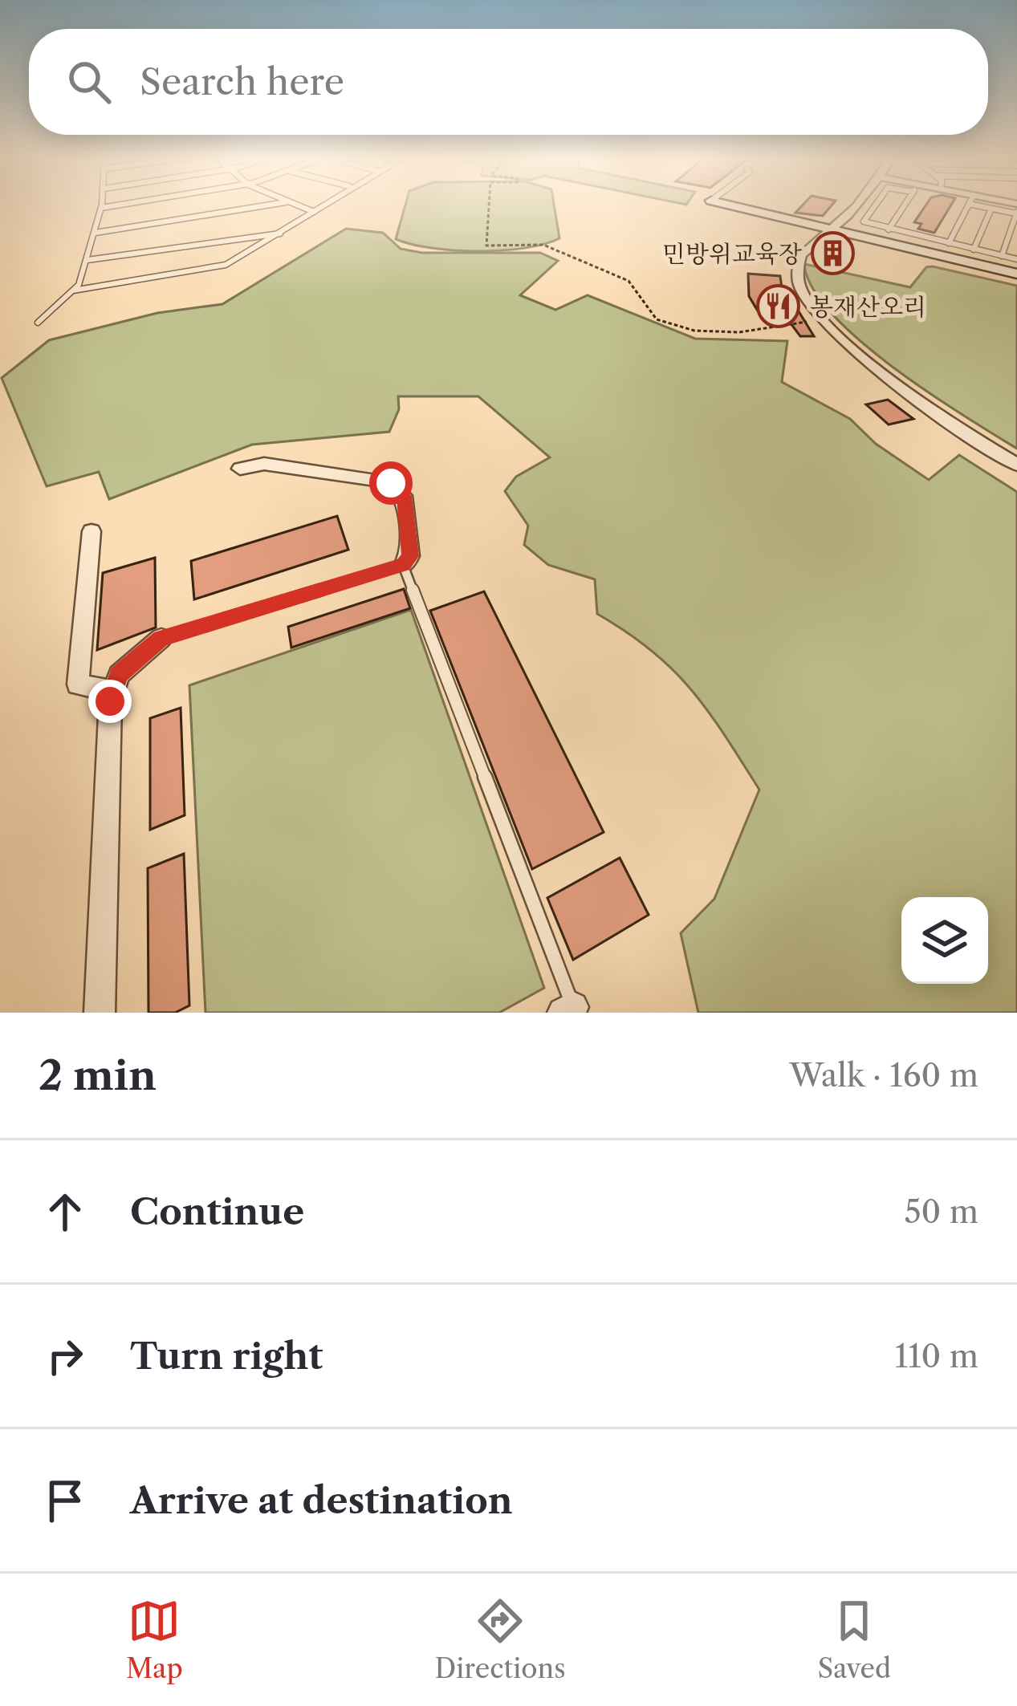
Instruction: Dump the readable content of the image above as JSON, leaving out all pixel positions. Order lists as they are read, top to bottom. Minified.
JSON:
{"places":{"building":["민방위교육장"],"restaurant":["봉재산오리"]},"page":{"search":"Search here","heading":["2 min","Walk · 160 m"],"list":[["Continue","50 m"],["Turn right","110 m"],"Arrive at destination"],"nav":["Map","Directions","Saved"]}}
